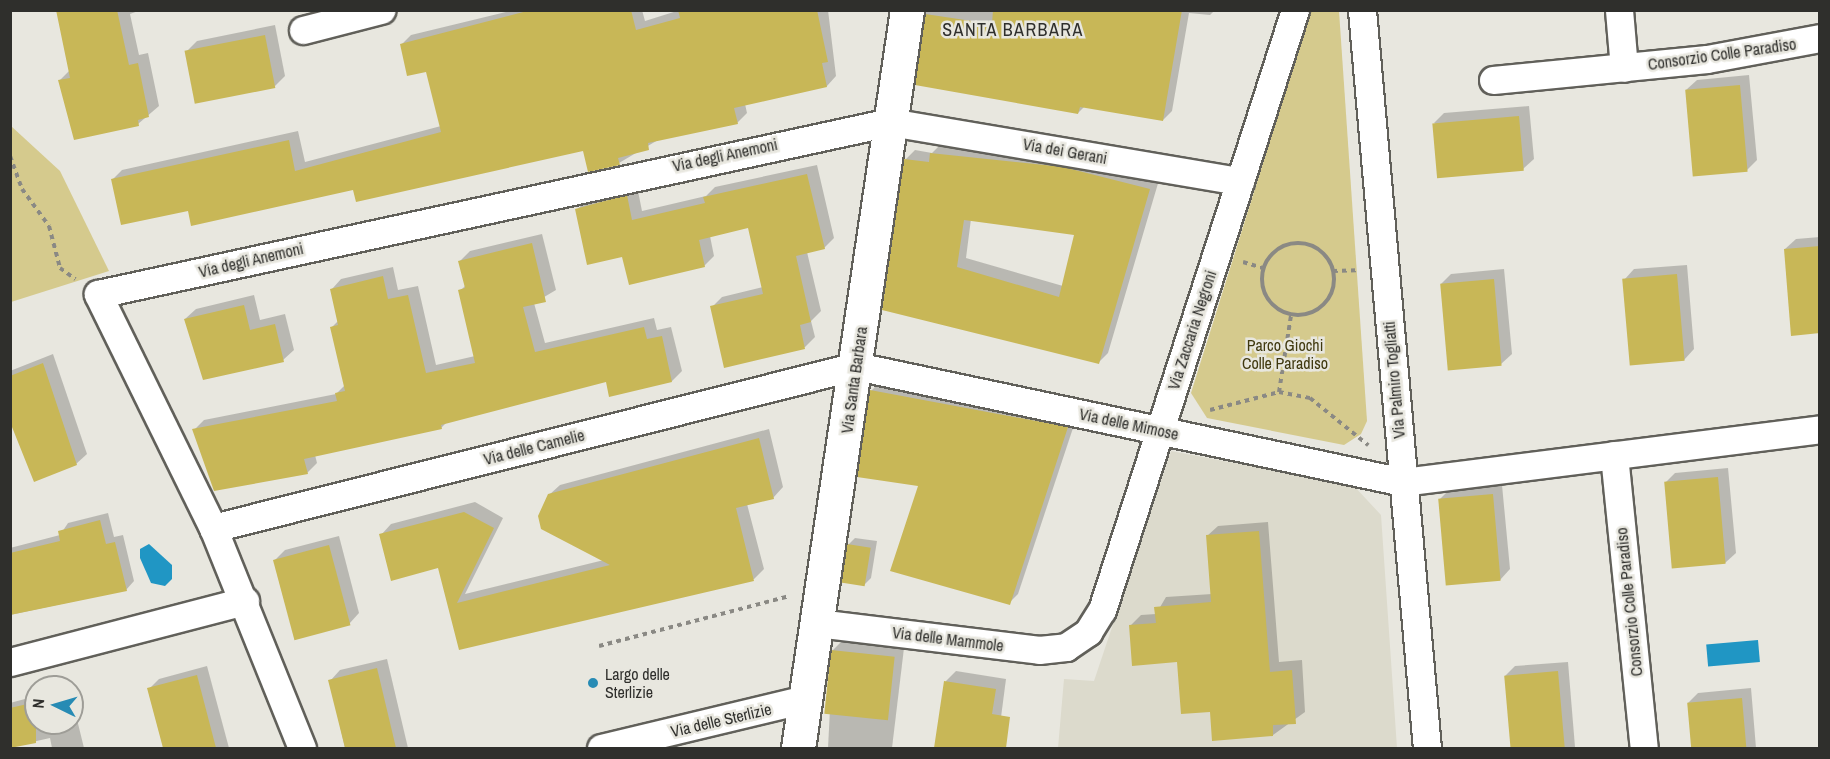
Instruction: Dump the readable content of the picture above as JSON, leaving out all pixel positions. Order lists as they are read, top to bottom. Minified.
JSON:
{"streets":{"street":["Consorzio Colle Paradiso","Via dei Gerani","Via degli Anemoni","Via Zaccaria Negroni","Via Santa Barbara","Via Palmiro Togliatti","Via delle Mimose","Via delle Camelie","Via delle Mammole","Via delle Sterlizie"]},"crossings":[["Via dei Gerani","Via degli Anemoni"],["Via dei Gerani","Via Zaccaria Negroni"],["Via dei Gerani","Via Santa Barbara"],["Via degli Anemoni","Via Santa Barbara"],["Via Zaccaria Negroni","Via delle Mimose"],["Via Zaccaria Negroni","Via delle Mammole"],["Via Santa Barbara","Via delle Mimose"],["Via Santa Barbara","Via delle Camelie"],["Via Santa Barbara","Via delle Mammole"],["Via Santa Barbara","Via delle Sterlizie"],["Via Palmiro Togliatti","Via delle Mimose"],["Via delle Mimose","Via delle Camelie"]],"districts":["SANTA BARBARA"],"parks":["Parco Giochi Colle Paradiso"],"places":["Largo delle Sterlizie"],"north":"left"}
